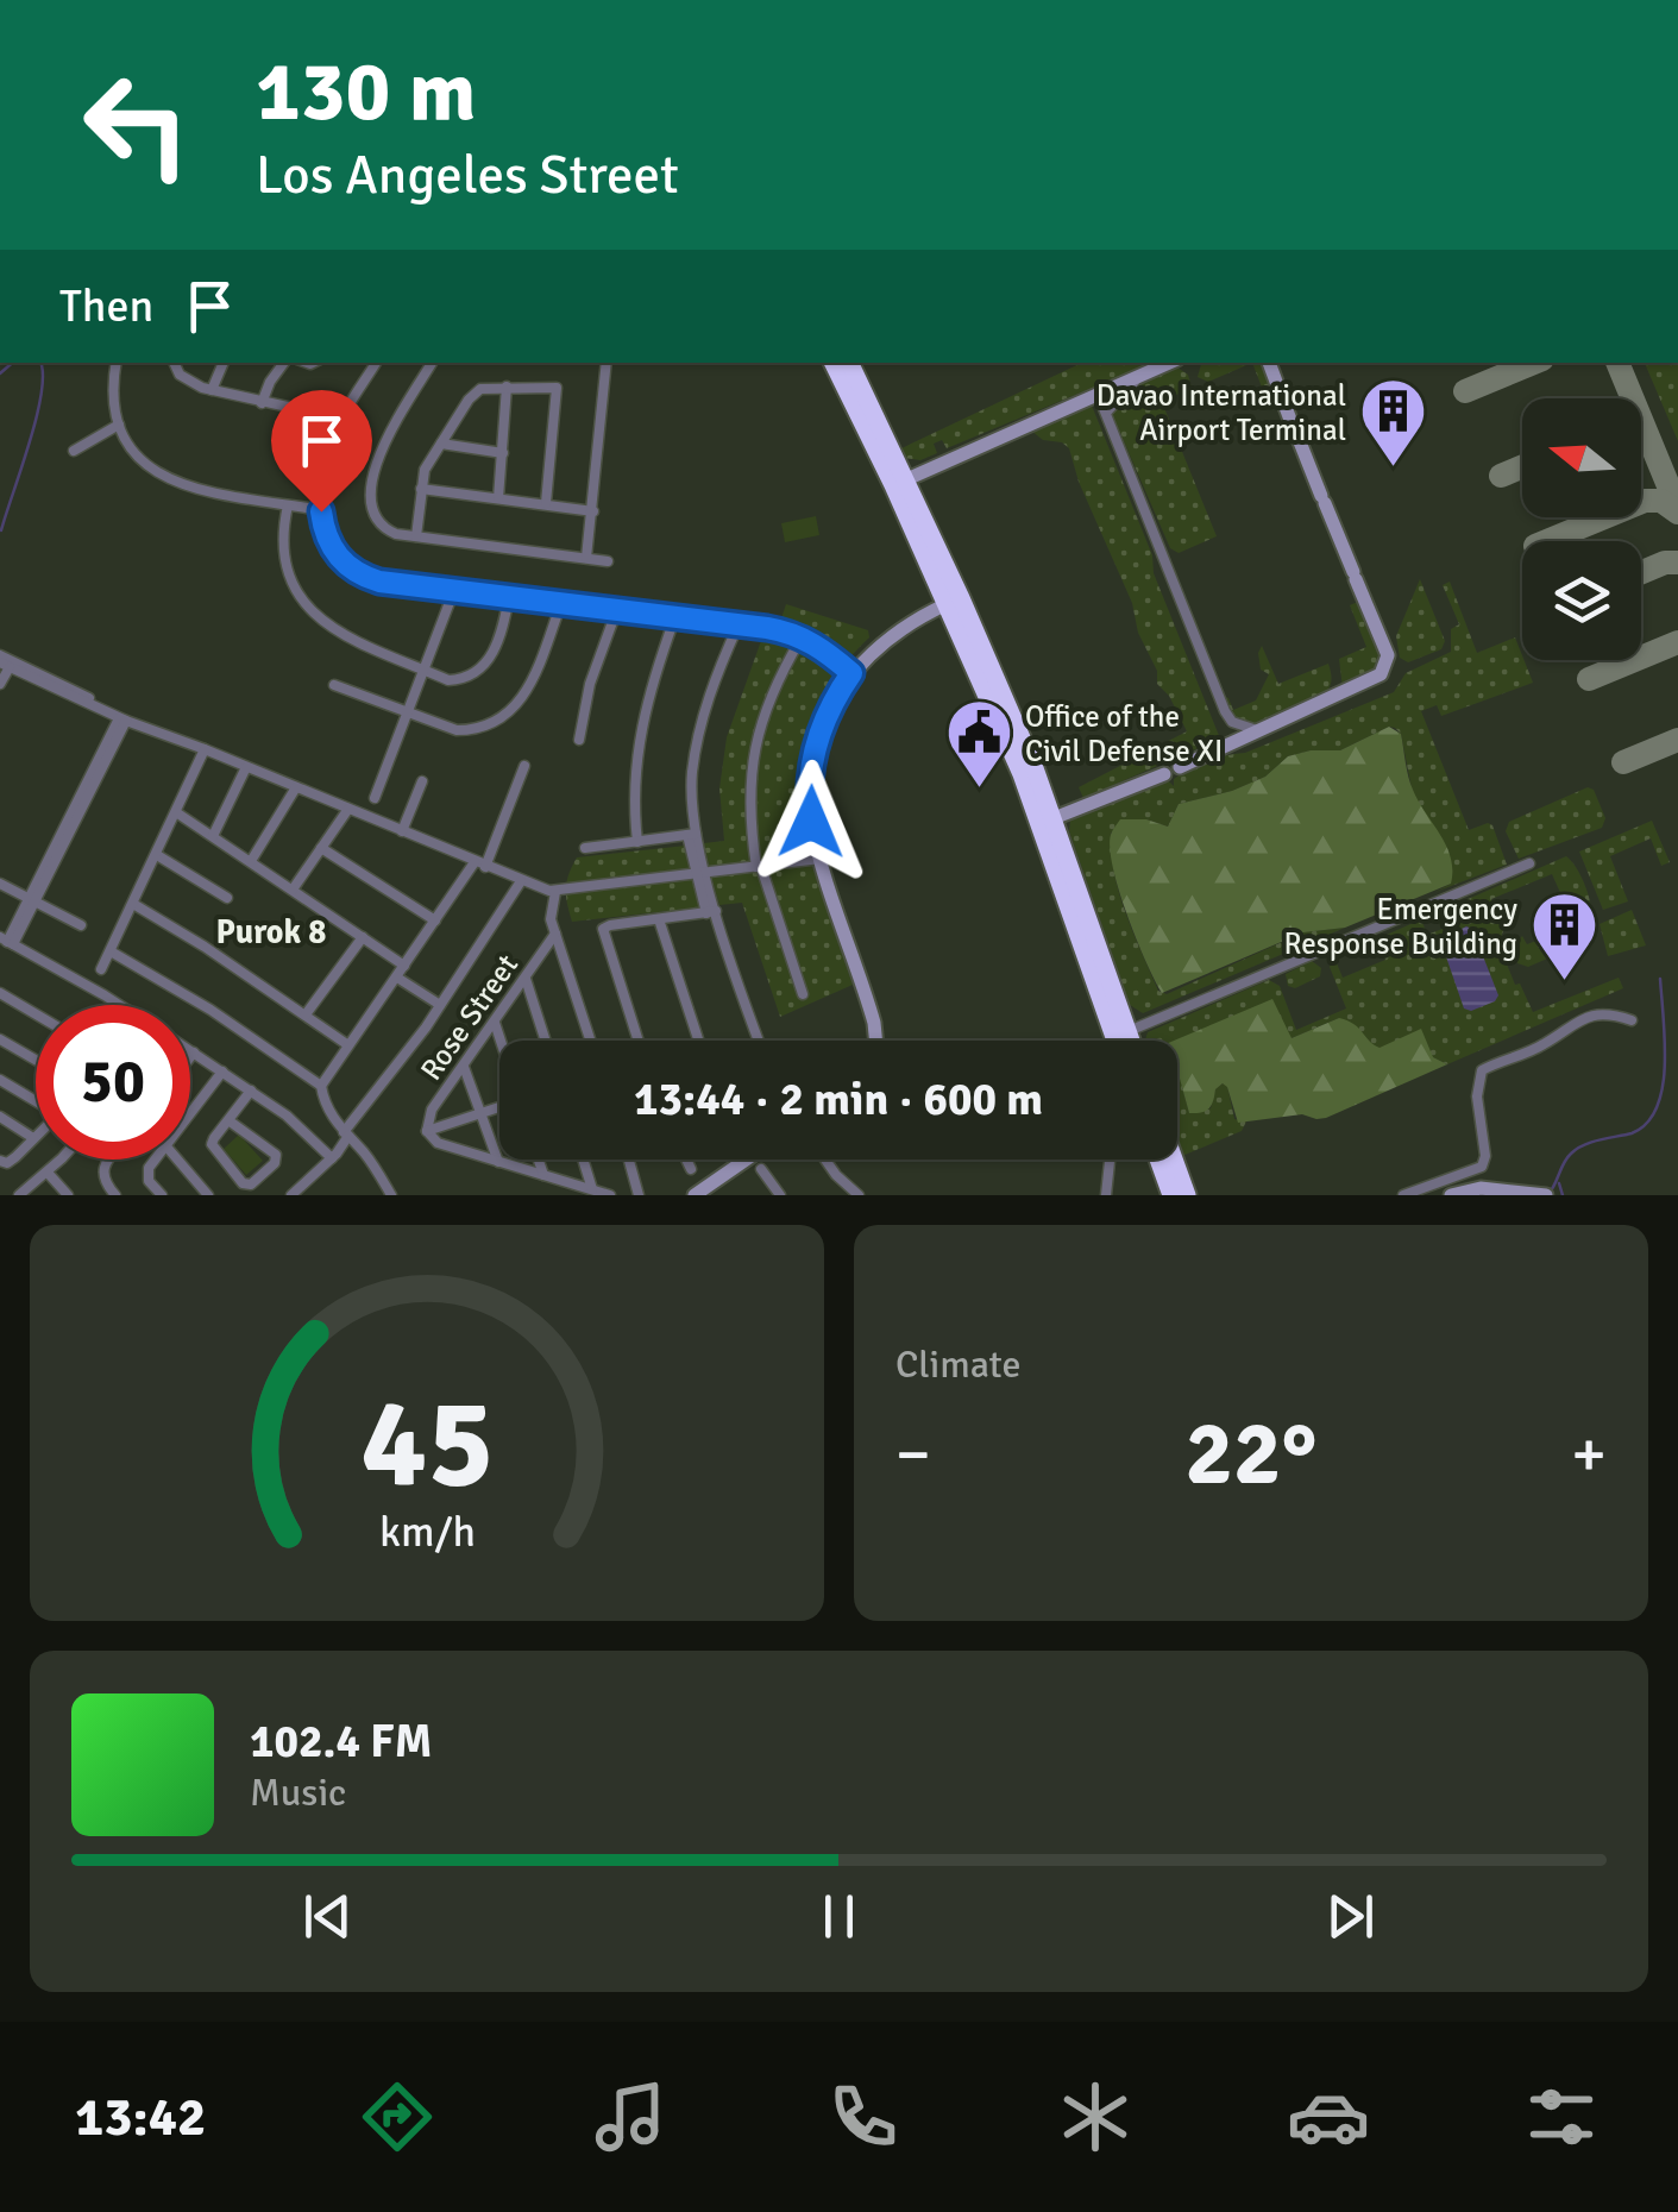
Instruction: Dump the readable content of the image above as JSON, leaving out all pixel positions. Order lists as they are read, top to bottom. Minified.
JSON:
{"streets":{"street":["Rose Street"]},"districts":["Purok 8"],"places":{"building":["Davao International Airport Terminal","Emergency Response Building"],"public building":["Office of the Civil Defense XI"]},"north":"left","page":{"turn":["130 m","Los Angeles Street"],"then":"Then","limit":"50","trip":"13:44 · 2 min · 600 m","tile":"Climate","heat":["−","22°","+"],"song":["102.4 FM","Music"],"tabs":"13:42","gauge":["45","km/h"]}}
